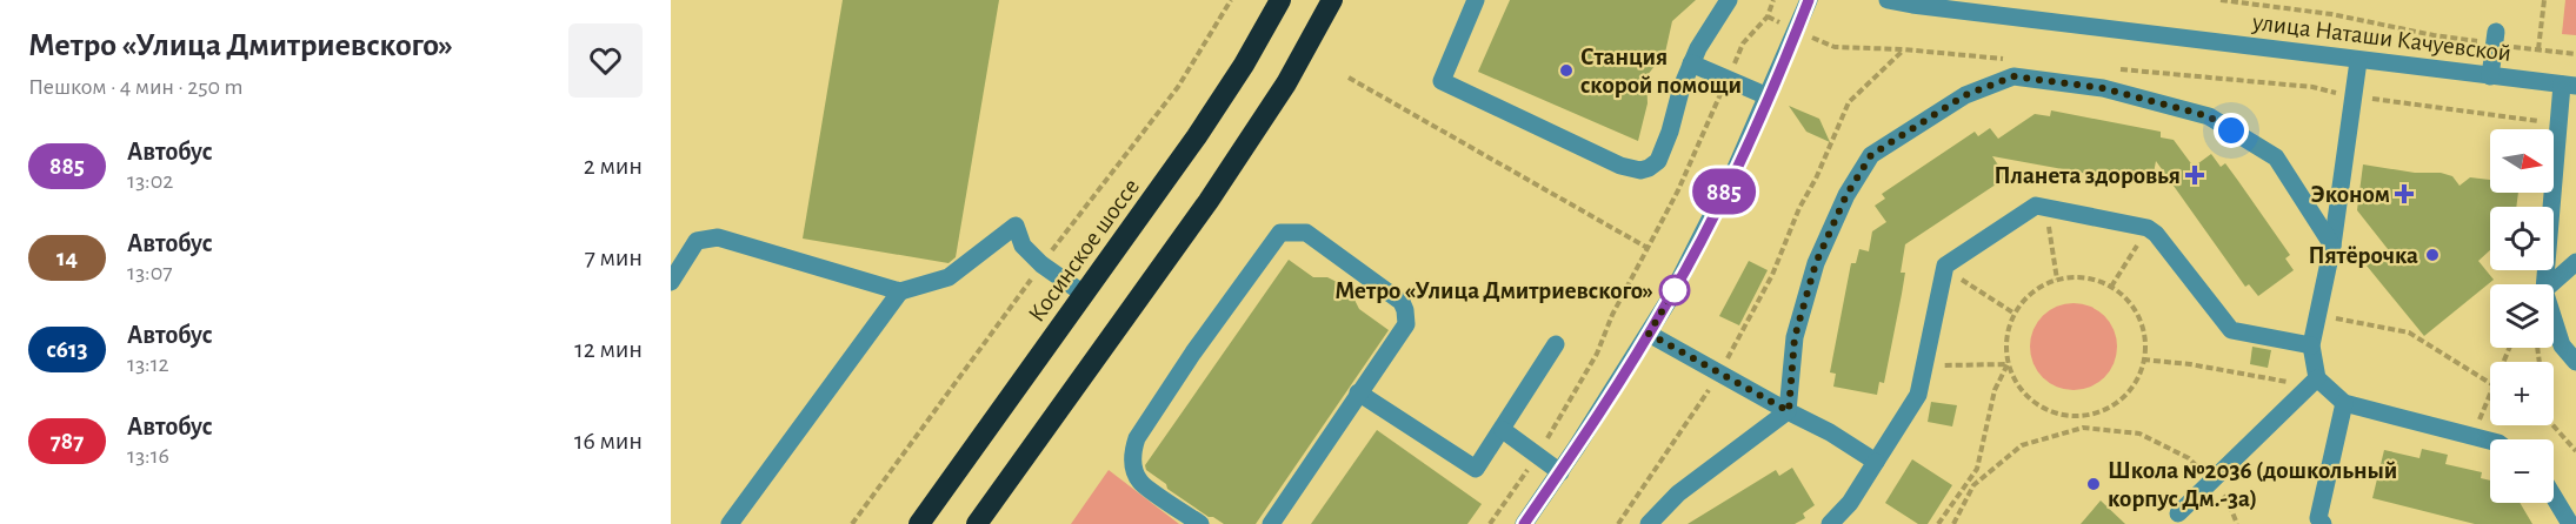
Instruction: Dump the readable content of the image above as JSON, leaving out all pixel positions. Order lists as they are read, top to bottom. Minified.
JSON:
{"streets":{"highway":["Косинское шоссе"],"street":["улица Наташи Качуевской"]},"places":{"other":["Станция скорой помощи","Пятёрочка","Метро «Улица Дмитриевского»","Школа №2036 (дошкольный корпус Дм.-3а)"],"health":["Планета здоровья","Эконом"]},"lines":["bus line 885"],"north":"right","page":{"heading":["Метро «Улица Дмитриевского»","Пешком · 4 мин · 250 m"],"on_map":"885","list":[{"mark":"885","name":"Автобус","note":"13:02","value":"2 мин"},{"mark":"14","name":"Автобус","note":"13:07","value":"7 мин"},{"mark":"с613","name":"Автобус","note":"13:12","value":"12 мин"},{"mark":"787","name":"Автобус","note":"13:16","value":"16 мин"}],"map_buttons":["+","−"]}}
